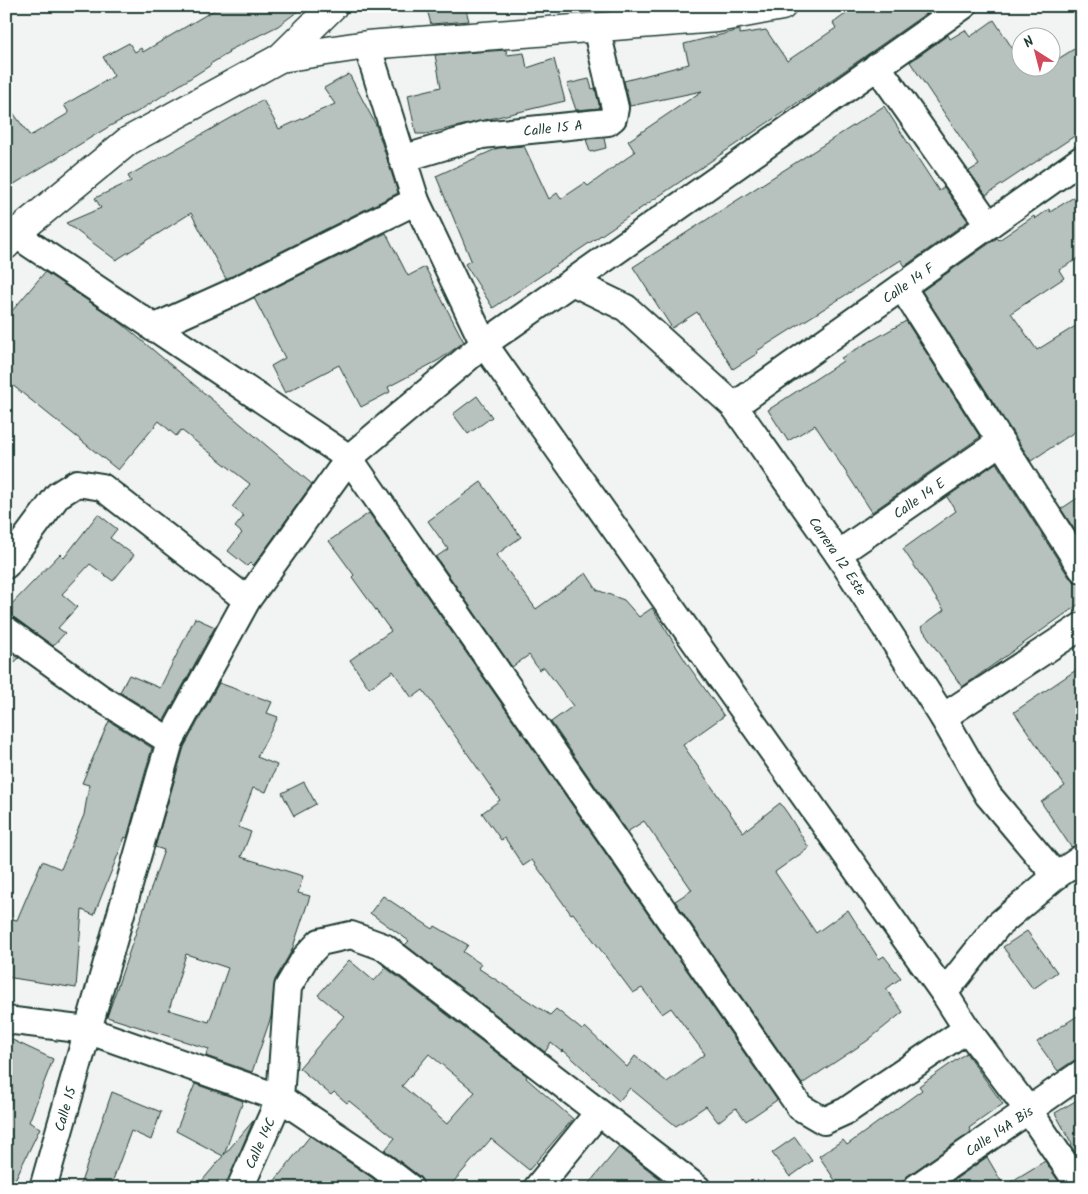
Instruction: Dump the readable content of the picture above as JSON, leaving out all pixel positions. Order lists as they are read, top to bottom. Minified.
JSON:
{"streets":{"street":["Calle 15 A","Calle 14 F","Calle 14 E","Carrera 12 Este","Calle 15","Calle 14A Bis","Calle 14C"]},"crossings":[["Calle 14 F","Carrera 12 Este"],["Calle 14 E","Carrera 12 Este"],["Carrera 12 Este","Calle 15"]],"north":"top left"}
